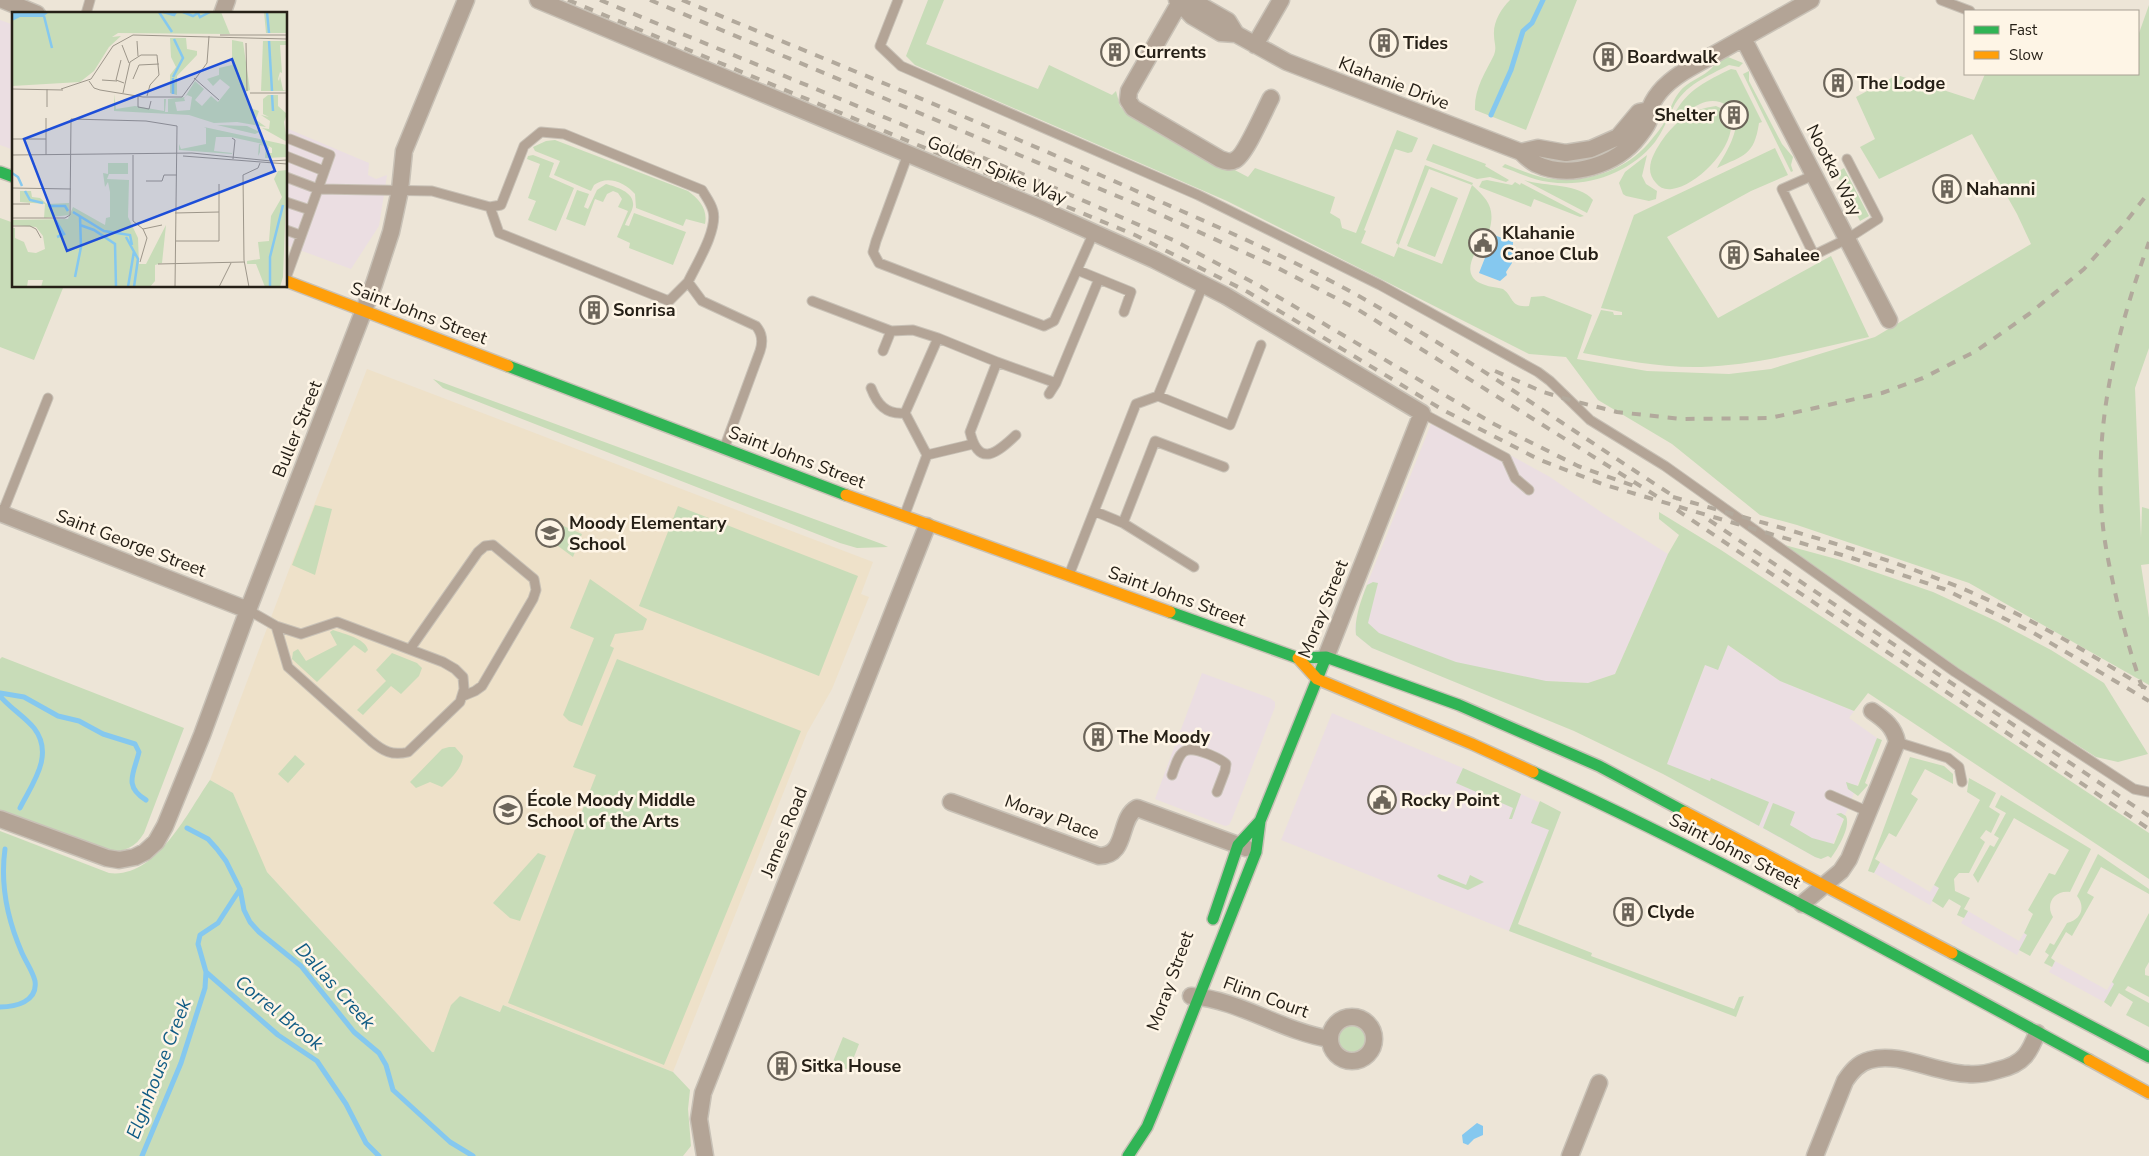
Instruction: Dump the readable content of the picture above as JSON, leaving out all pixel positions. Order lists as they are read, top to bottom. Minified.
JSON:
{"streets":{"main road":["Saint Johns Street","Moray Street"],"street":["Klahanie Drive","Golden Spike Way","Nootka Way","Buller Street","Saint George Street","Moray Place","James Road","Flinn Court"]},"crossings":[["Klahanie Drive","Nootka Way"],["Golden Spike Way","Moray Street"],["Saint Johns Street","Buller Street"],["Saint Johns Street","Moray Street"],["Saint Johns Street","James Road"],["Buller Street","Saint George Street"],["Moray Street","Moray Place"],["Moray Street","Flinn Court"]],"water":["Dallas Creek","Correl Brook","Elginhouse Creek"],"places":{"building":["Tides","Currents","Boardwalk","The Lodge","Shelter","Nahanni","Sahalee","Sonrisa","The Moody","Clyde","Sitka House"],"public building":["Klahanie Canoe Club","Rocky Point"],"school or university":["Moody Elementary School","École Moody Middle School of the Arts"]},"legend":["Fast","Slow"]}
